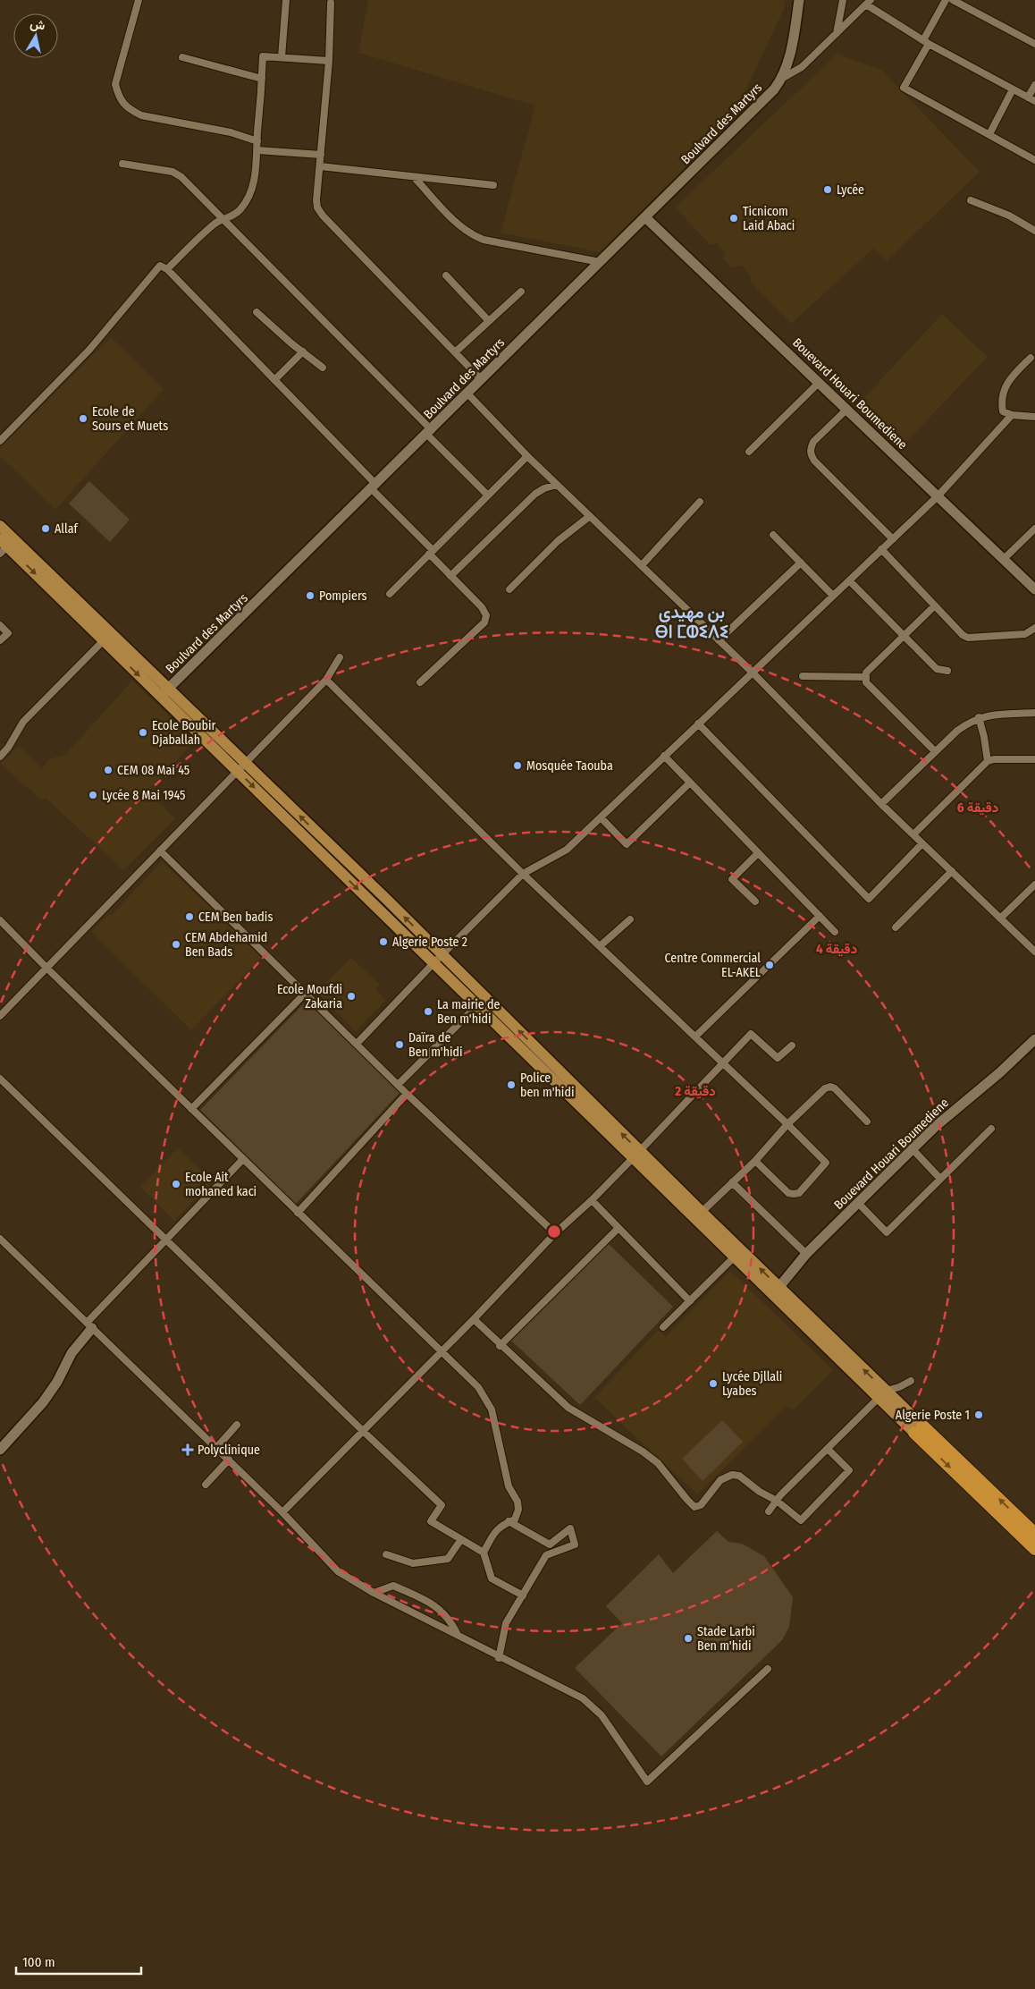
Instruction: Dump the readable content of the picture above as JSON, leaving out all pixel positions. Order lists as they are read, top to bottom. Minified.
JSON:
{"streets":{"street":["Boulvard des Martyrs","Bouevard Houari Boumediene"]},"crossings":[["Boulvard des Martyrs","Bouevard Houari Boumediene"]],"districts":["بن مهيدي ⴱⵏ ⵎⵀⵉⴷⵉ"],"places":{"other":["Lycée","Ticnicom Laid Abaci","Ecole de Sours et Muets","Allaf","Pompiers","Ecole Boubir Djaballah","Mosquée Taouba","CEM 08 Mai 45","Lycée 8 Mai 1945","CEM Ben badis","Algerie Poste 2","CEM Abdehamid Ben Bads","Centre Commercial EL-AKEL","Ecole Moufdi Zakaria","La mairie de Ben m'hidi","Daïra de Ben m'hidi","Police ben m'hidi","Ecole Ait mohaned kaci","Lycée Djllali Lyabes","Algerie Poste 1","Stade Larbi Ben m'hidi"],"health":["Polyclinique"]},"scale_bar":"100 m","north":"top","rings":["6 دقيقة","4 دقيقة","2 دقيقة"]}
